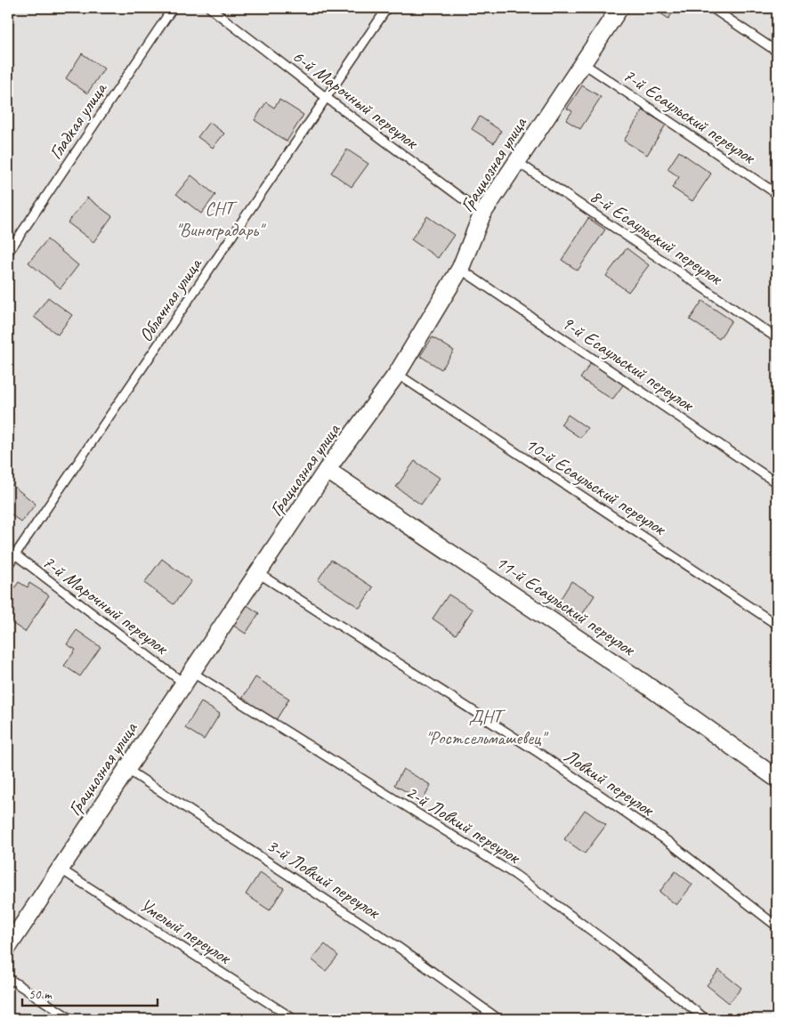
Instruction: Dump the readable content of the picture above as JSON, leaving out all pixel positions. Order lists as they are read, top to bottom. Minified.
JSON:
{"streets":{"street":["Грациозная улица","11-й Есаульский переулок"],"lane":["6-й Марочный переулок","7-й Есаульский переулок","Гладкая улица","8-й Есаульский переулок","Облачная улица","9-й Есаульский переулок","10-й Есаульский переулок","7-й Марочный переулок","Ловкий переулок","2-й Ловкий переулок","3-й Ловкий переулок","Умелый переулок"]},"crossings":[["6-й Марочный переулок","Грациозная улица"],["6-й Марочный переулок","Облачная улица"],["7-й Есаульский переулок","Грациозная улица"],["Грациозная улица","8-й Есаульский переулок"],["Грациозная улица","9-й Есаульский переулок"],["Грациозная улица","10-й Есаульский переулок"],["Грациозная улица","7-й Марочный переулок"],["Грациозная улица","11-й Есаульский переулок"],["Грациозная улица","Ловкий переулок"],["Грациозная улица","2-й Ловкий переулок"],["Грациозная улица","3-й Ловкий переулок"],["Грациозная улица","Умелый переулок"],["Облачная улица","7-й Марочный переулок"],["7-й Марочный переулок","2-й Ловкий переулок"]],"parks":["СНТ \"Виноградарь\"","ДНТ \"Ростсельмашевец\""],"scale_bar":"50 m"}
